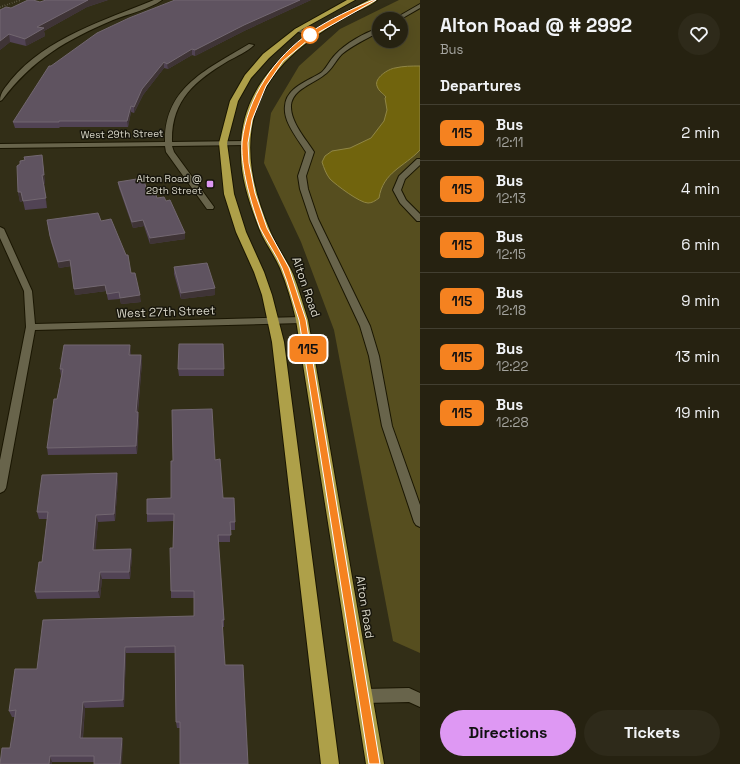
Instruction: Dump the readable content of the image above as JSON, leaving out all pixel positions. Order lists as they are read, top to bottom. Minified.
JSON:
{"streets":{"highway":["Alton Road"],"street":["West 29th Street","West 27th Street"]},"crossings":[["West 29th Street","Alton Road"],["Alton Road","West 27th Street"]],"places":{"transit":["Alton Road @ 29th Street"]},"lines":["bus line 115"],"page":{"on_map":"115","heading":[["Alton Road @ # 2992","Bus"],"Departures"],"list":[{"mark":"115","name":"Bus","note":"12:11","value":"2 min"},{"mark":"115","name":"Bus","note":"12:13","value":"4 min"},{"mark":"115","name":"Bus","note":"12:15","value":"6 min"},{"mark":"115","name":"Bus","note":"12:18","value":"9 min"},{"mark":"115","name":"Bus","note":"12:22","value":"13 min"},{"mark":"115","name":"Bus","note":"12:28","value":"19 min"}],"buttons":["Directions","Tickets"]}}
